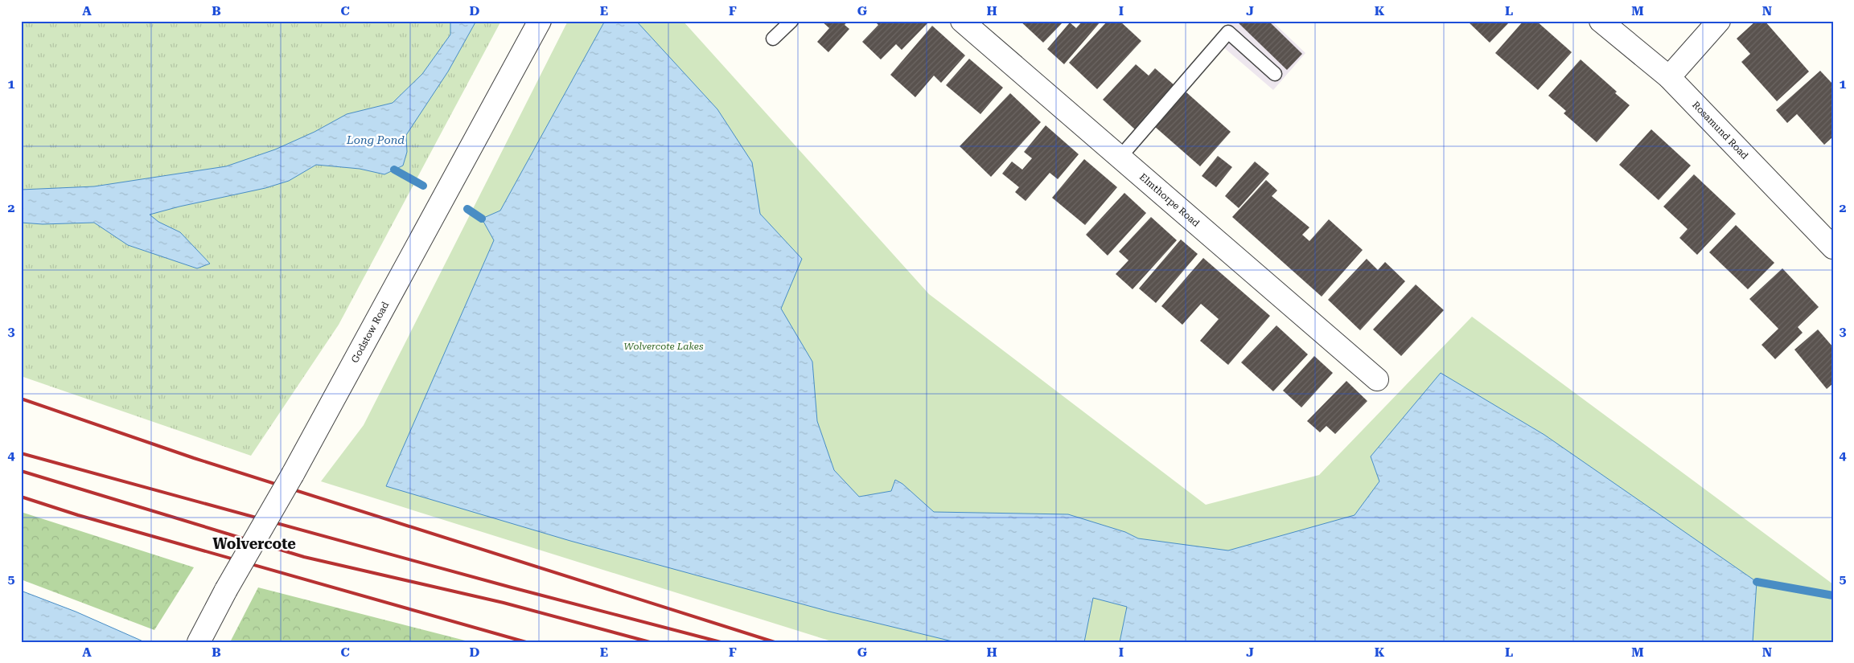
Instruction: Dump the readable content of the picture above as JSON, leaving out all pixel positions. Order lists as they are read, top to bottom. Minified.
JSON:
{"streets":{"street":["Rosamund Road","Elmthorpe Road","Godstow Road"]},"districts":["Wolvercote"],"water":["Long Pond"],"parks":["Wolvercote Lakes"],"grid":{"columns":["A","B","C","D","E","F","G","H","I","J","K","L","M","N"],"rows":["1","2","3","4","5"]}}
